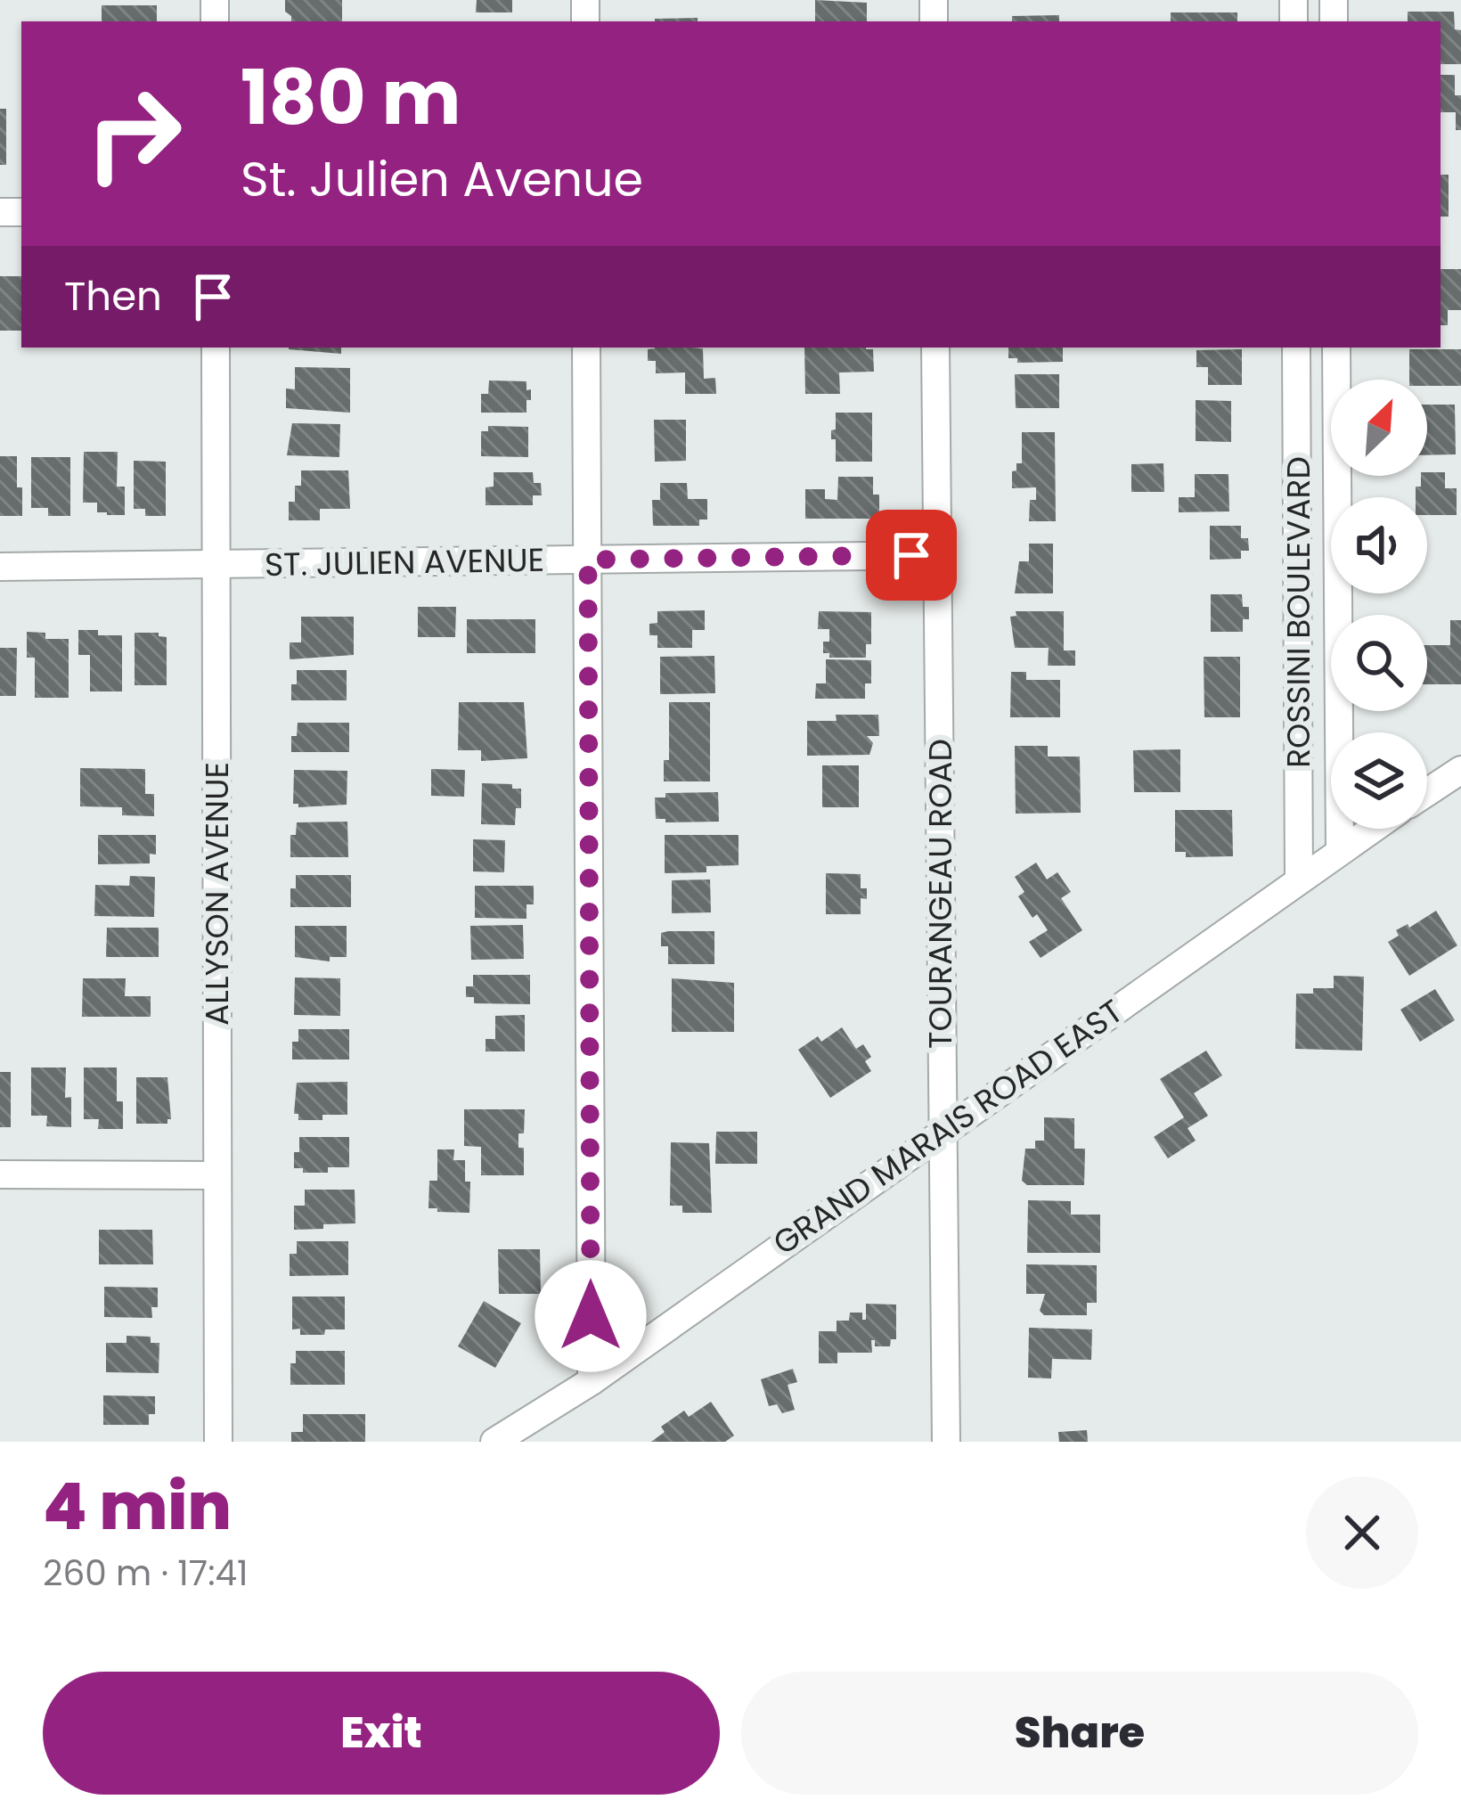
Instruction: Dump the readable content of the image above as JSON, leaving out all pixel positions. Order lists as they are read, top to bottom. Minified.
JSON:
{"streets":{"street":["ST. JULIEN AVENUE","ROSSINI BOULEVARD","ALLYSON AVENUE","TOURANGEAU ROAD","GRAND MARAIS ROAD EAST"]},"crossings":[["ST. JULIEN AVENUE","ALLYSON AVENUE"],["ST. JULIEN AVENUE","TOURANGEAU ROAD"],["ROSSINI BOULEVARD","GRAND MARAIS ROAD EAST"],["TOURANGEAU ROAD","GRAND MARAIS ROAD EAST"]],"north":"top right","page":{"turn":["180 m","St. Julien Avenue"],"then":"Then","heading":["4 min","260 m · 17:41"],"buttons":["Exit","Share"]}}
